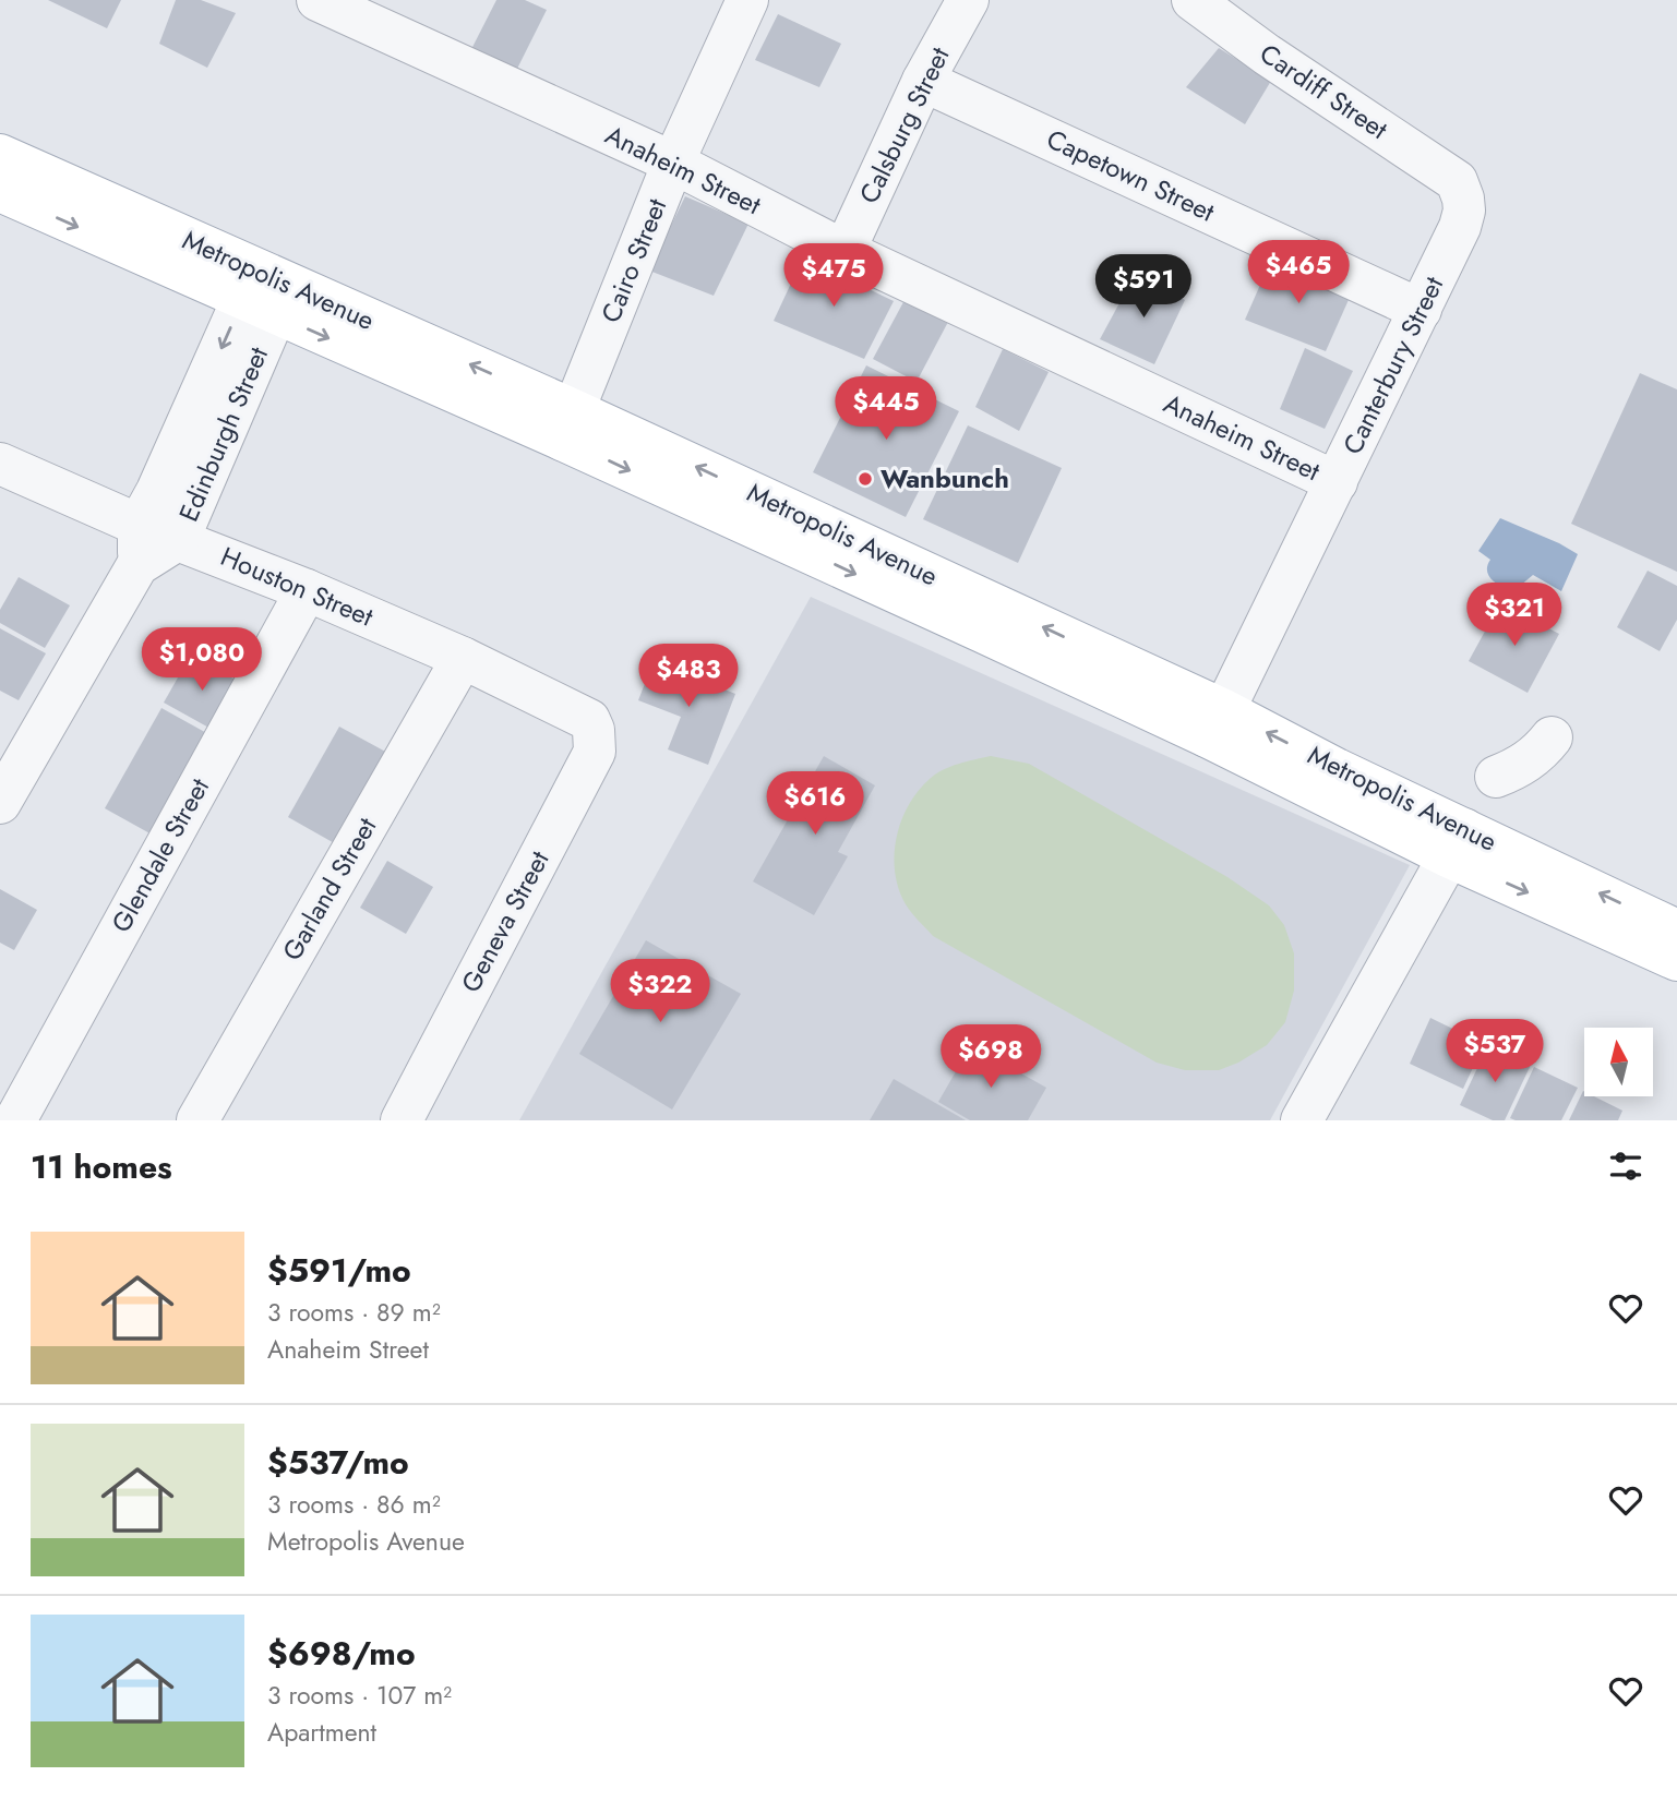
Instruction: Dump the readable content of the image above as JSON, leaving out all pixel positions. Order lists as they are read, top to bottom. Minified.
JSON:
{"streets":{"main road":["Metropolis Avenue"],"street":["Cardiff Street","Calsburg Street","Anaheim Street","Capetown Street","Cairo Street","Canterbury Street","Edinburgh Street","Houston Street","Glendale Street","Garland Street","Geneva Street"]},"crossings":[["Cardiff Street","Canterbury Street"],["Calsburg Street","Anaheim Street"],["Calsburg Street","Capetown Street"],["Anaheim Street","Cairo Street"],["Anaheim Street","Canterbury Street"],["Capetown Street","Canterbury Street"],["Cairo Street","Metropolis Avenue"],["Metropolis Avenue","Canterbury Street"],["Metropolis Avenue","Edinburgh Street"],["Edinburgh Street","Houston Street"],["Houston Street","Glendale Street"],["Houston Street","Garland Street"],["Houston Street","Geneva Street"]],"places":["Wanbunch"],"north":"top","page":{"price":["$465","$475","$591","$445","$321","$1,080","$483","$616","$322","$537","$698"],"heading":"11 homes","list":[{"name":"$591/mo","note":"3 rooms · 89 m² · Anaheim Street"},{"name":"$537/mo","note":"3 rooms · 86 m² · Metropolis Avenue"},{"name":"$698/mo","note":"3 rooms · 107 m² · Apartment"}]}}
